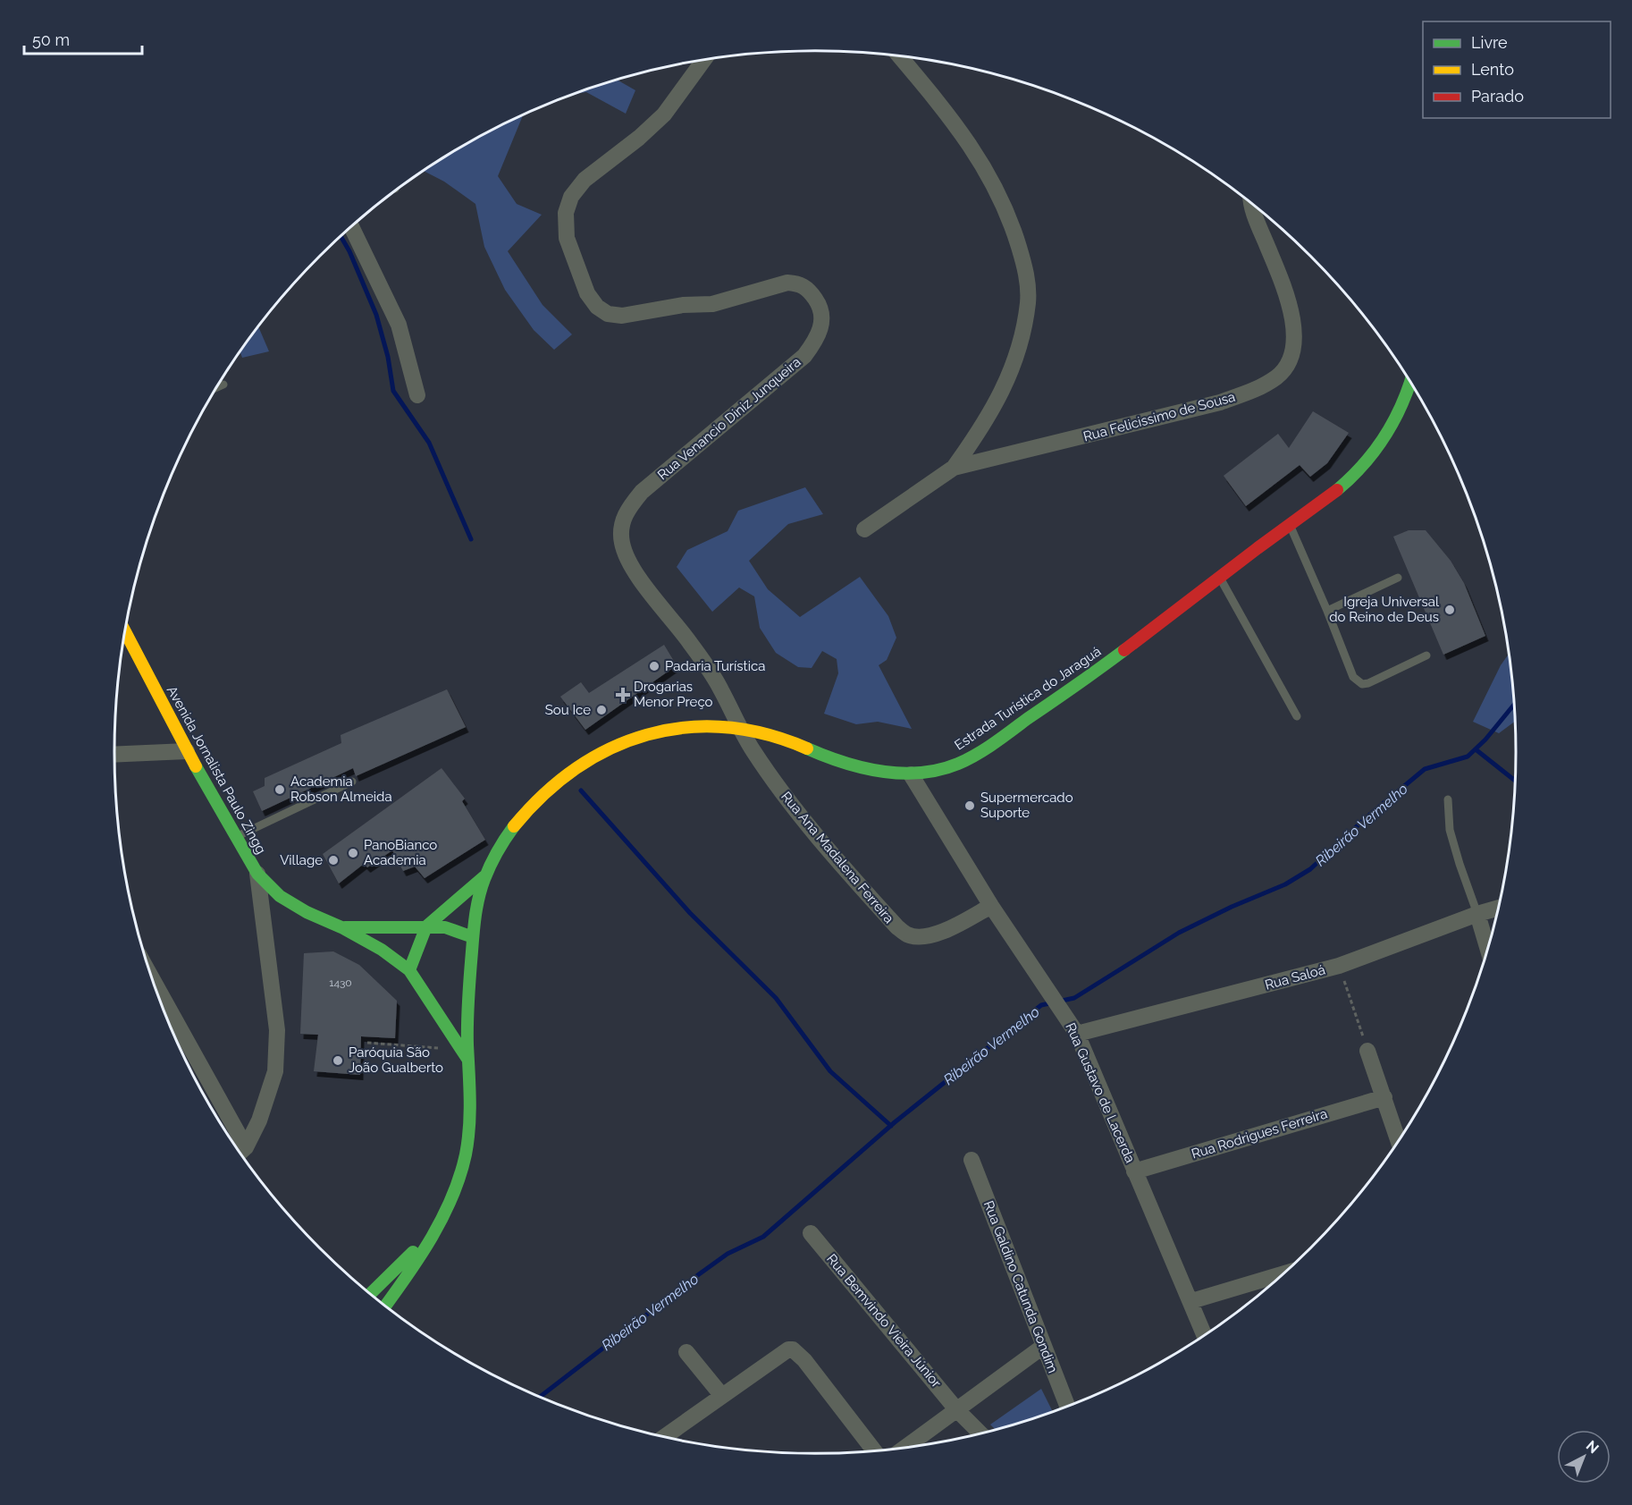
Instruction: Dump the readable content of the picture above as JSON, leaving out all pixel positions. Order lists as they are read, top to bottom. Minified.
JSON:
{"streets":{"main road":["Estrada Turística do Jaraguá","Avenida Jornalista Paulo Zingg"],"street":["Rua Felicissimo de Sousa","Rua Venancio Diniz Junqueira","Rua Ana Madalena Ferreira","Rua Saloá","Rua Gustavo de Lacerda","Rua Rodrigues Ferreira","Rua Galdino Catunda Gondim","Rua Bemvindo Vieira Júnior"]},"crossings":[["Rua Venancio Diniz Junqueira","Estrada Turística do Jaraguá"],["Rua Venancio Diniz Junqueira","Rua Ana Madalena Ferreira"],["Estrada Turística do Jaraguá","Avenida Jornalista Paulo Zingg"],["Estrada Turística do Jaraguá","Rua Ana Madalena Ferreira"],["Estrada Turística do Jaraguá","Rua Gustavo de Lacerda"],["Rua Ana Madalena Ferreira","Rua Gustavo de Lacerda"],["Rua Saloá","Rua Gustavo de Lacerda"],["Rua Gustavo de Lacerda","Rua Rodrigues Ferreira"]],"water":["Ribeirão Vermelho"],"places":{"other":["Igreja Universal do Reino de Deus","Padaria Turística","Sou Ice","Academia Robson Almeida","Supermercado Suporte","PanoBianco Academia","Village","Paróquia São João Gualberto"],"health":["Drogarias Menor Preço"]},"house_numbers":["1430"],"legend":["Livre","Lento","Parado"],"scale_bar":"50 m","north":"top right"}
